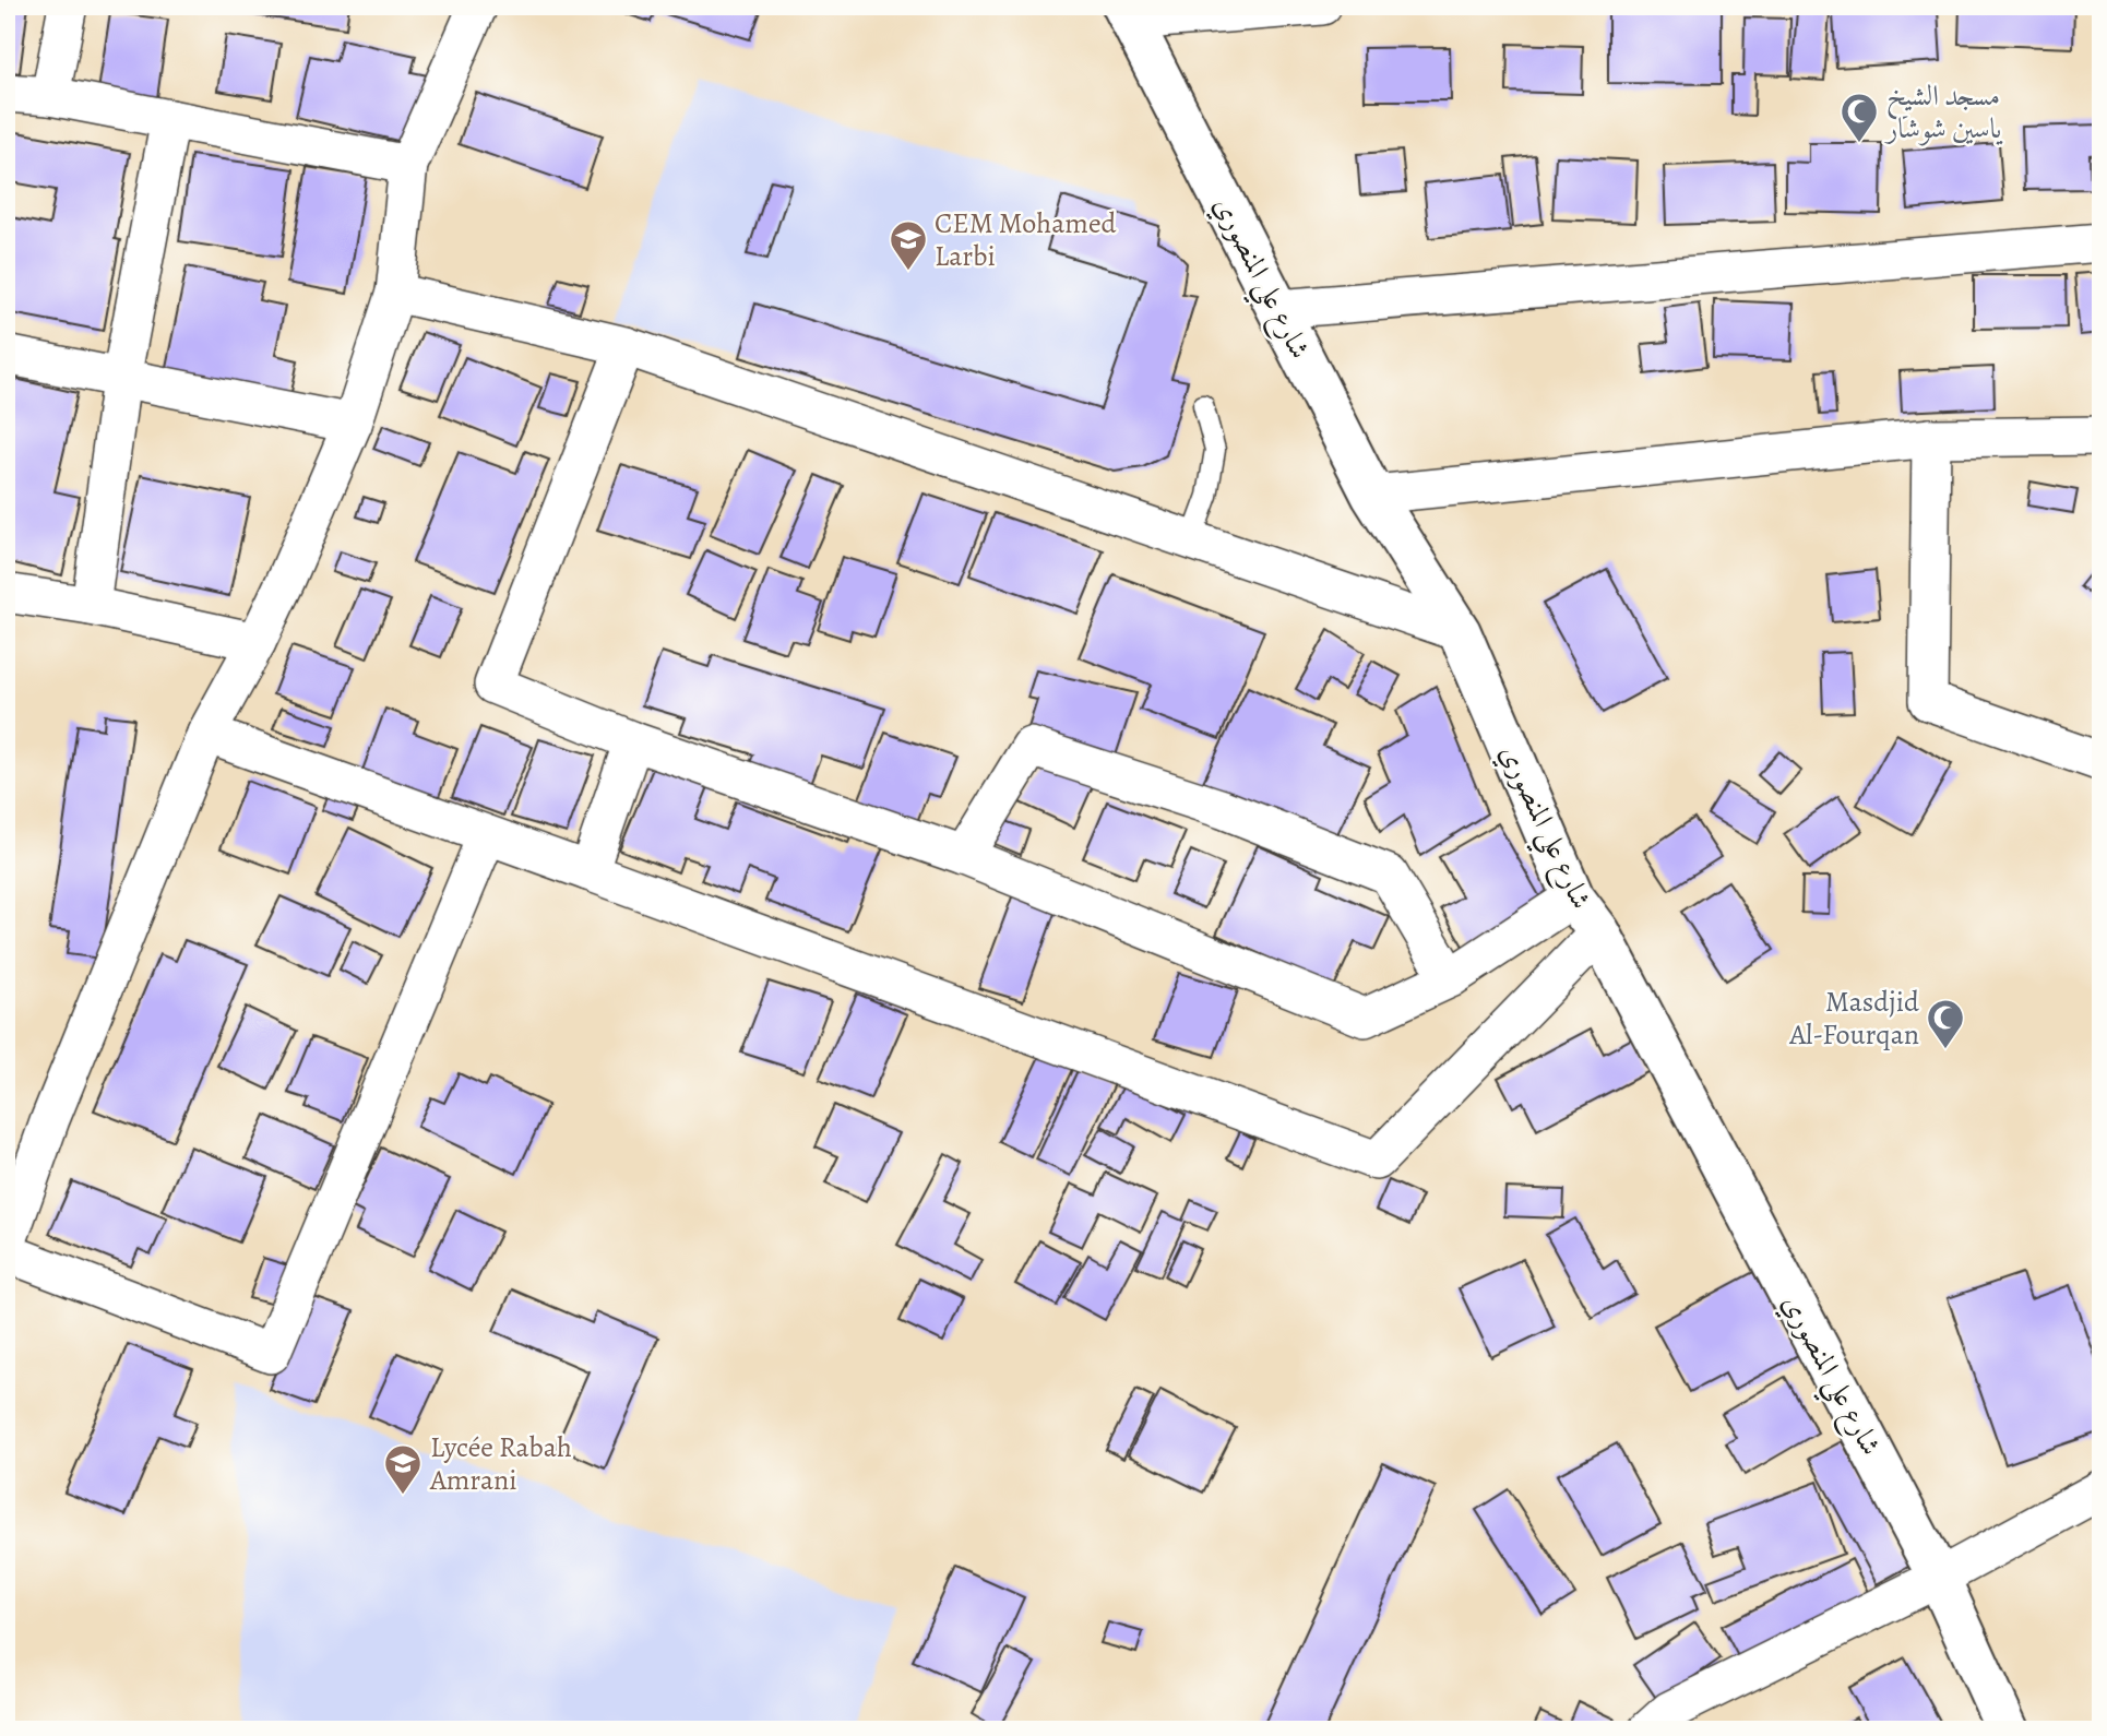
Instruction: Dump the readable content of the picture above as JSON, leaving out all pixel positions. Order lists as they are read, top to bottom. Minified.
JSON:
{"streets":{"main road":["شارع علي المنصوري"]},"places":{"mosque":["مسجد الشيخ ياسين شوشار","Masdjid Al-Fourqan"],"school or university":["CEM Mohamed Larbi","Lycée Rabah Amrani"]}}
